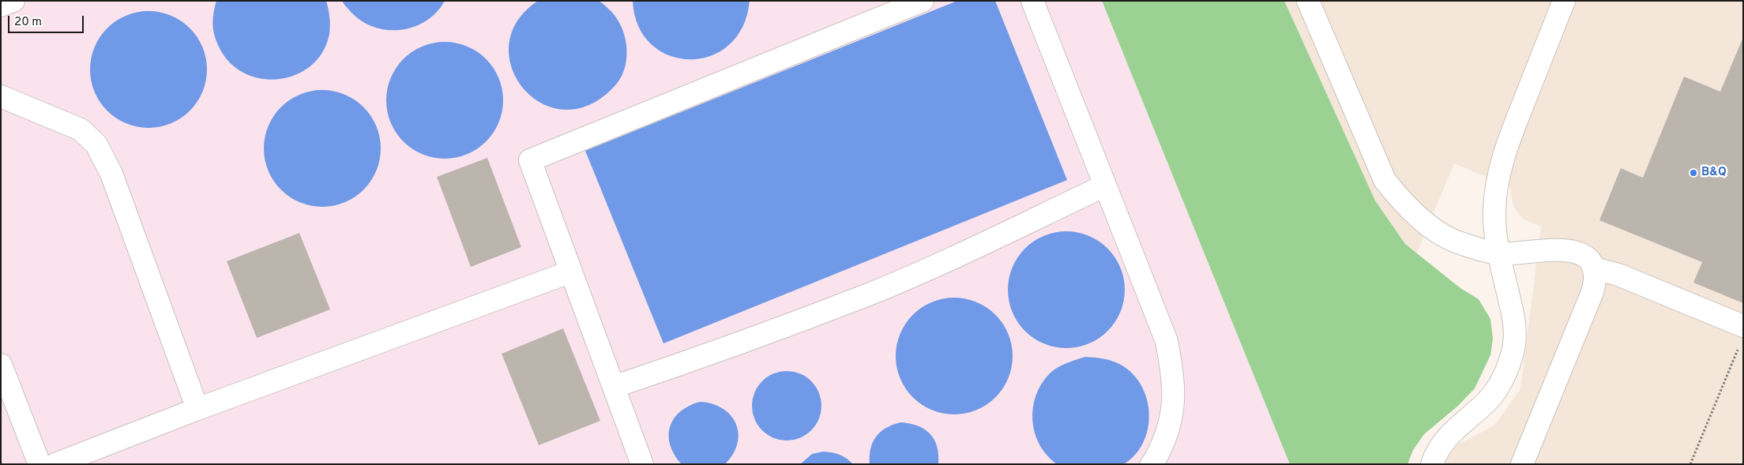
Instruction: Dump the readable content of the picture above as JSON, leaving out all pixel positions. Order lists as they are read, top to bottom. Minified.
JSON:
{"places":["B&Q"],"scale_bar":"20 m"}
